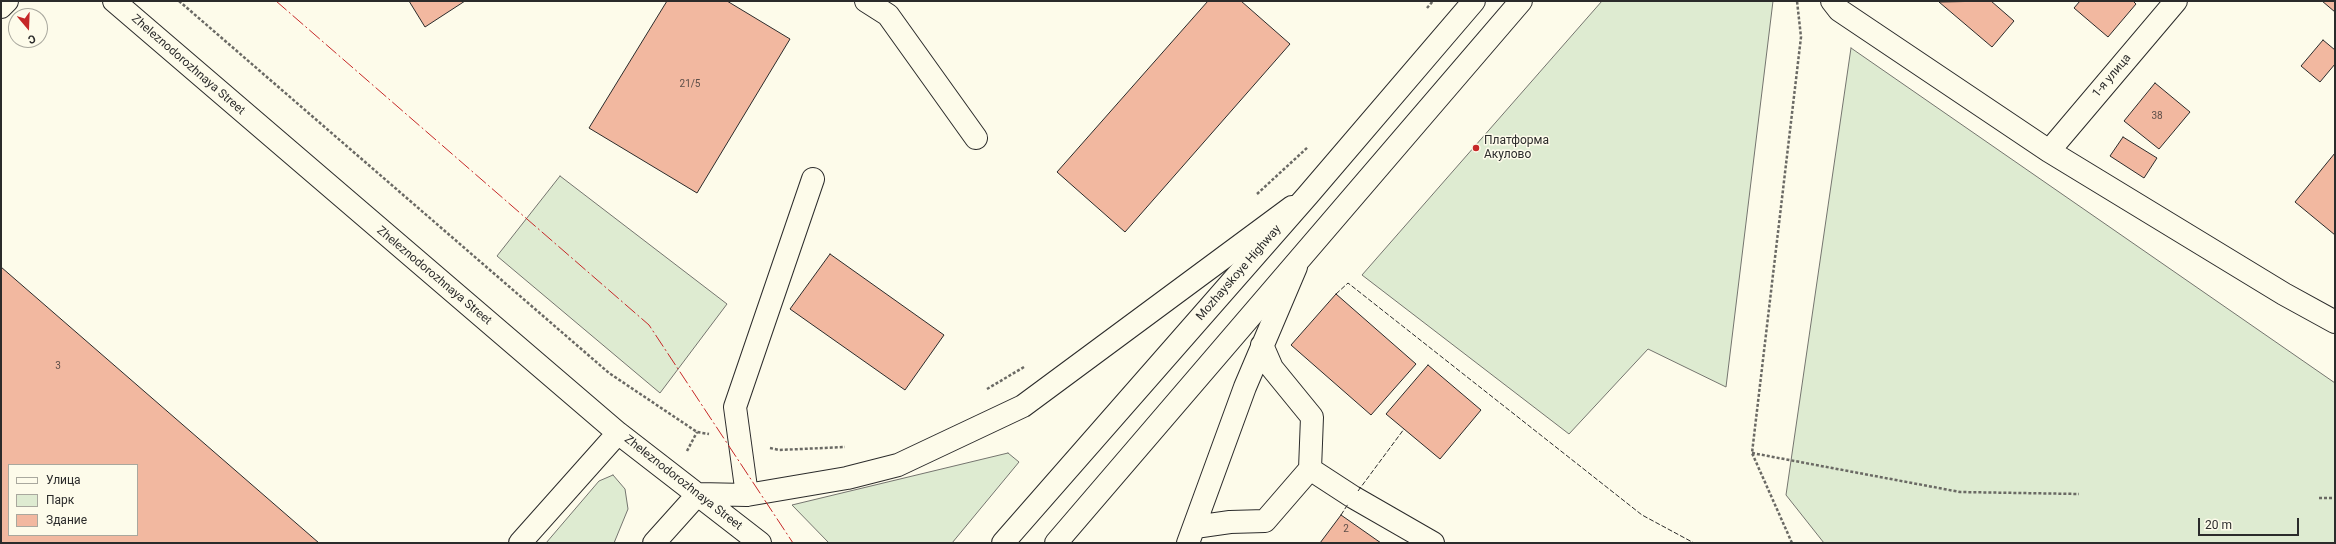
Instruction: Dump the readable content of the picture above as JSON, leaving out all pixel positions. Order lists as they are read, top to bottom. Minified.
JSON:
{"streets":{"street":["Zheleznodorozhnaya Street","1-я улица","Mozhayskoye Highway"]},"places":["Платформа Акулово"],"house_numbers":["21/5","38","3","2"],"legend":["Улица","Парк","Здание"],"scale_bar":"20 m","north":"bottom"}
